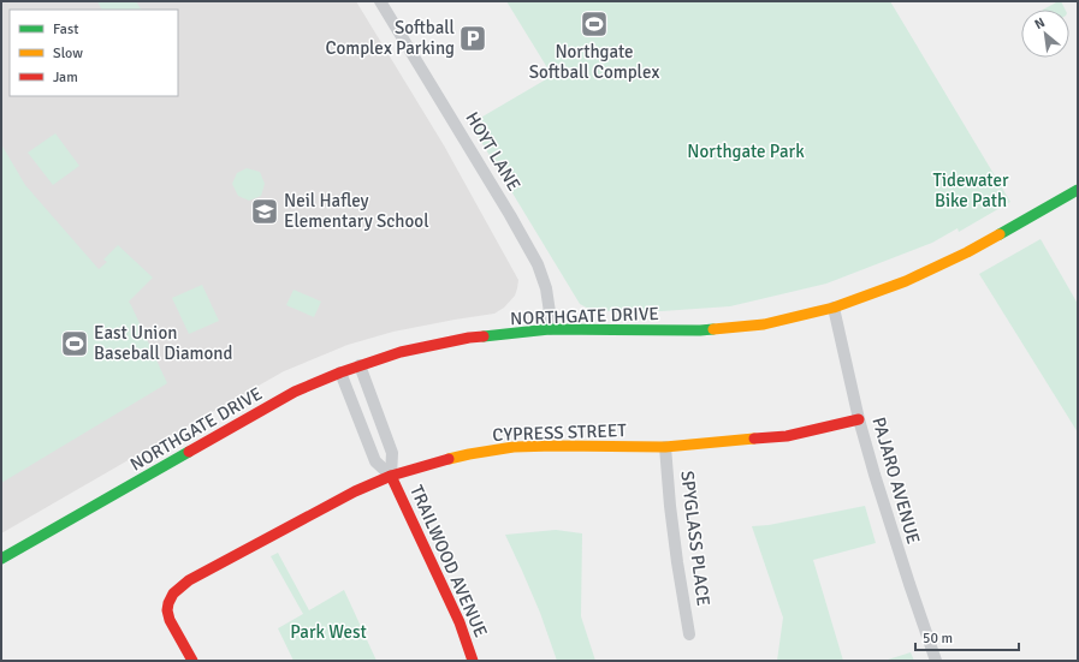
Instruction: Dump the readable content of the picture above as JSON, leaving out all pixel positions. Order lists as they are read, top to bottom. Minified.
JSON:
{"streets":{"street":["HOYT LANE","NORTHGATE DRIVE","CYPRESS STREET","PAJARO AVENUE","SPYGLASS PLACE","TRAILWOOD AVENUE"]},"crossings":[["HOYT LANE","NORTHGATE DRIVE"],["NORTHGATE DRIVE","PAJARO AVENUE"],["NORTHGATE DRIVE","TRAILWOOD AVENUE"],["CYPRESS STREET","PAJARO AVENUE"],["CYPRESS STREET","SPYGLASS PLACE"],["CYPRESS STREET","TRAILWOOD AVENUE"]],"parks":["Northgate Park","Tidewater Bike Path","Park West"],"places":{"sports":["Northgate Softball Complex","East Union Baseball Diamond"],"parking":["Softball Complex Parking"],"school or university":["Neil Hafley Elementary School"]},"legend":["Fast","Slow","Jam"],"scale_bar":"50 m","north":"top left"}
